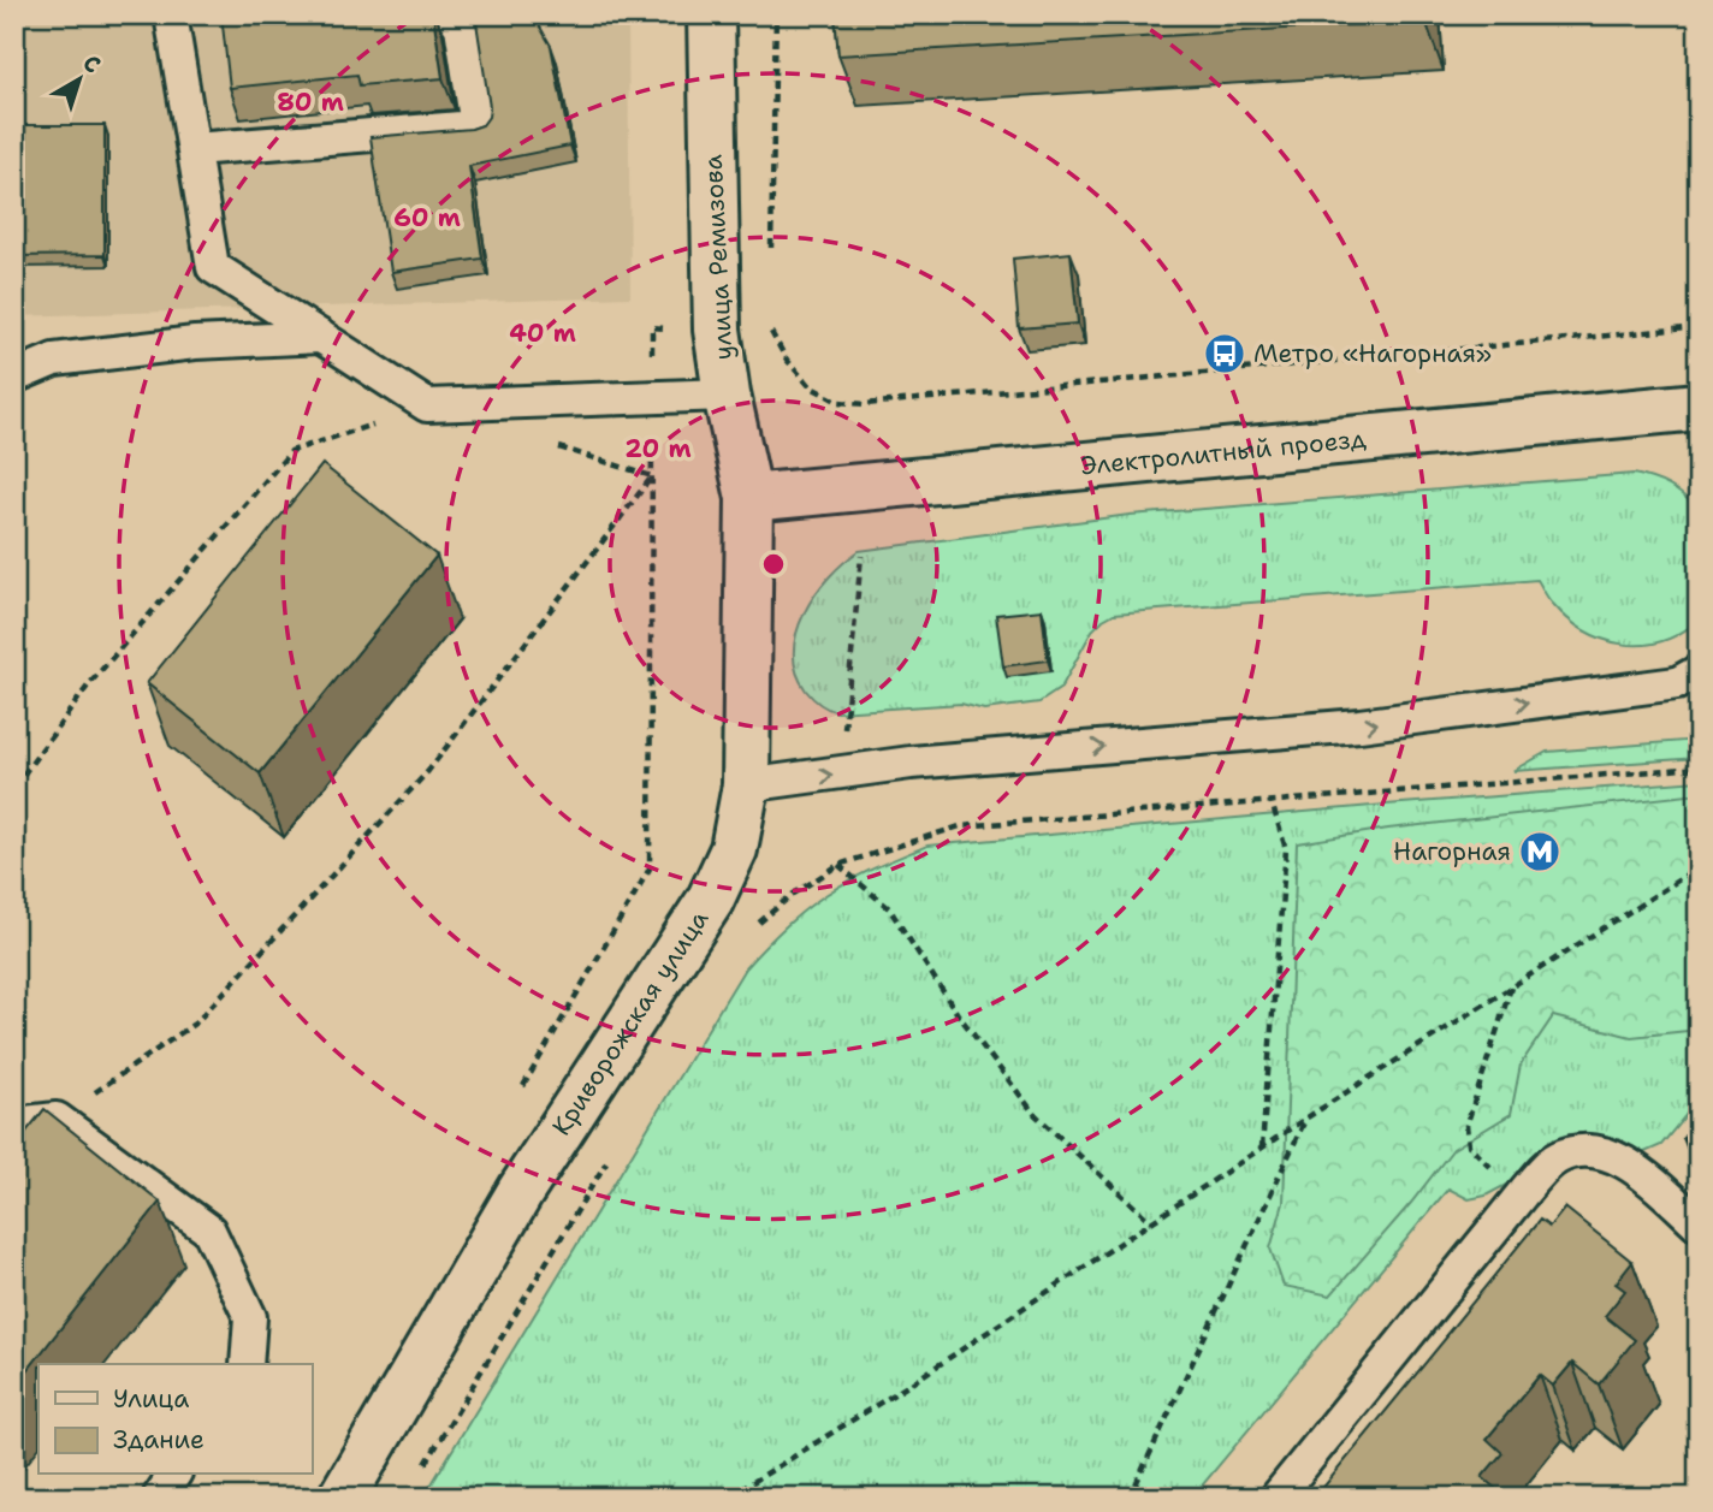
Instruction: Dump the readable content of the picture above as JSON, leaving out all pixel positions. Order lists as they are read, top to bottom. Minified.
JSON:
{"streets":{"street":["улица Ремизова","Электролитный проезд","Криворожская улица"]},"crossings":[["улица Ремизова","Электролитный проезд"],["улица Ремизова","Криворожская улица"],["Электролитный проезд","Криворожская улица"]],"places":{"bus stop":["Метро «Нагорная»"],"metro station":["Нагорная"]},"legend":["Улица","Здание"],"north":"top right","rings":["80 m","60 m","40 m","20 m"]}
